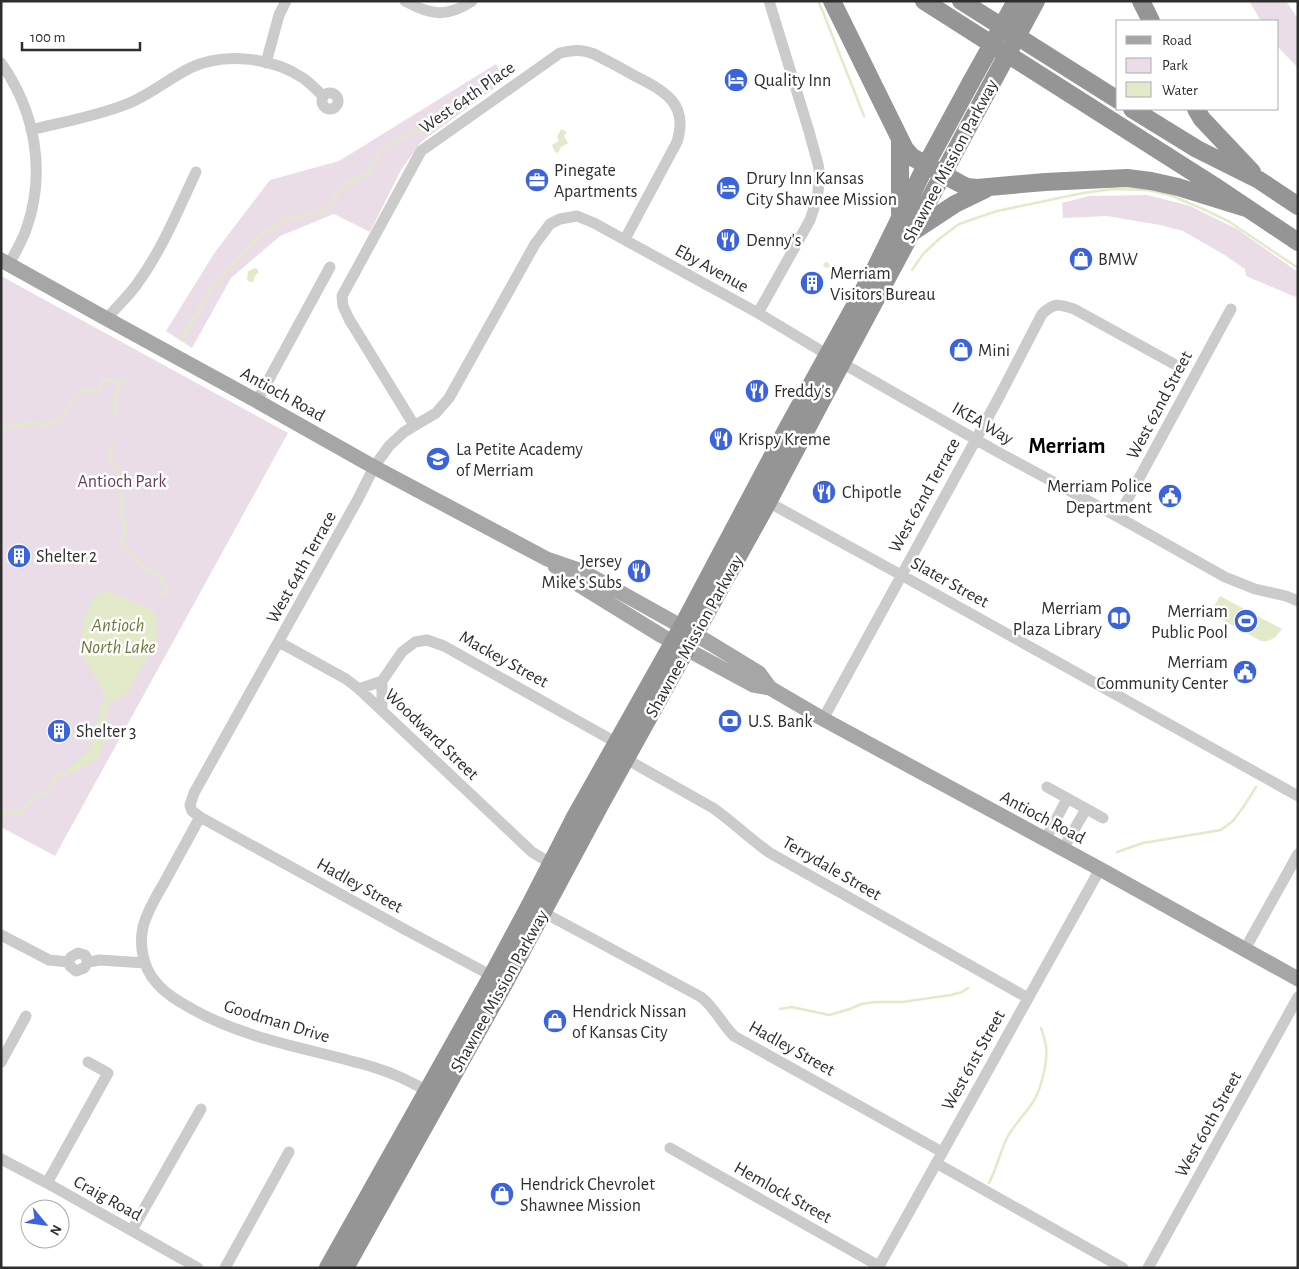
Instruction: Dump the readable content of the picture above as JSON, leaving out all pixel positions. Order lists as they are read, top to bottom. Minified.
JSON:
{"streets":{"highway":["Shawnee Mission Parkway"],"main road":["Antioch Road"],"street":["West 64th Place","Eby Avenue","West 62nd Street","IKEA Way","West 62nd Terrace","West 64th Terrace","Slater Street","Mackey Street","Woodward Street","Terrydale Street","Hadley Street","Goodman Drive","West 61st Street","West 60th Street","Hemlock Street","Craig Road"]},"crossings":[["West 64th Place","Eby Avenue"],["West 64th Place","West 64th Terrace"],["Shawnee Mission Parkway","Eby Avenue"],["Shawnee Mission Parkway","Antioch Road"],["Shawnee Mission Parkway","IKEA Way"],["Shawnee Mission Parkway","Slater Street"],["Shawnee Mission Parkway","Mackey Street"],["Shawnee Mission Parkway","Woodward Street"],["Shawnee Mission Parkway","Terrydale Street"],["Shawnee Mission Parkway","Hadley Street"],["Shawnee Mission Parkway","Goodman Drive"],["Eby Avenue","IKEA Way"],["Eby Avenue","West 64th Terrace"],["Antioch Road","West 62nd Terrace"],["Antioch Road","West 64th Terrace"],["Antioch Road","West 61st Street"],["West 62nd Street","IKEA Way"],["IKEA Way","West 62nd Terrace"],["West 62nd Terrace","Slater Street"],["West 64th Terrace","Woodward Street"],["West 64th Terrace","Hadley Street"],["Terrydale Street","West 61st Street"],["Hadley Street","West 61st Street"],["West 61st Street","Hemlock Street"]],"districts":["Merriam"],"water":["Antioch North Lake"],"parks":["Antioch Park"],"places":{"hotel":["Quality Inn","Drury Inn Kansas City Shawnee Mission"],"office":["Pinegate Apartments"],"restaurant":["Denny's","Freddy's","Krispy Kreme","Chipotle","Jersey Mike's Subs"],"shop":["BMW","Mini","Hendrick Nissan of Kansas City","Hendrick Chevrolet Shawnee Mission"],"building":["Merriam Visitors Bureau","Shelter 2","Shelter 3"],"school or university":["La Petite Academy of Merriam"],"public building":["Merriam Police Department","Merriam Community Center"],"library":["Merriam Plaza Library"],"sports":["Merriam Public Pool"],"bank":["U.S. Bank"]},"legend":["Road","Park","Water"],"scale_bar":"100 m","north":"bottom right"}
